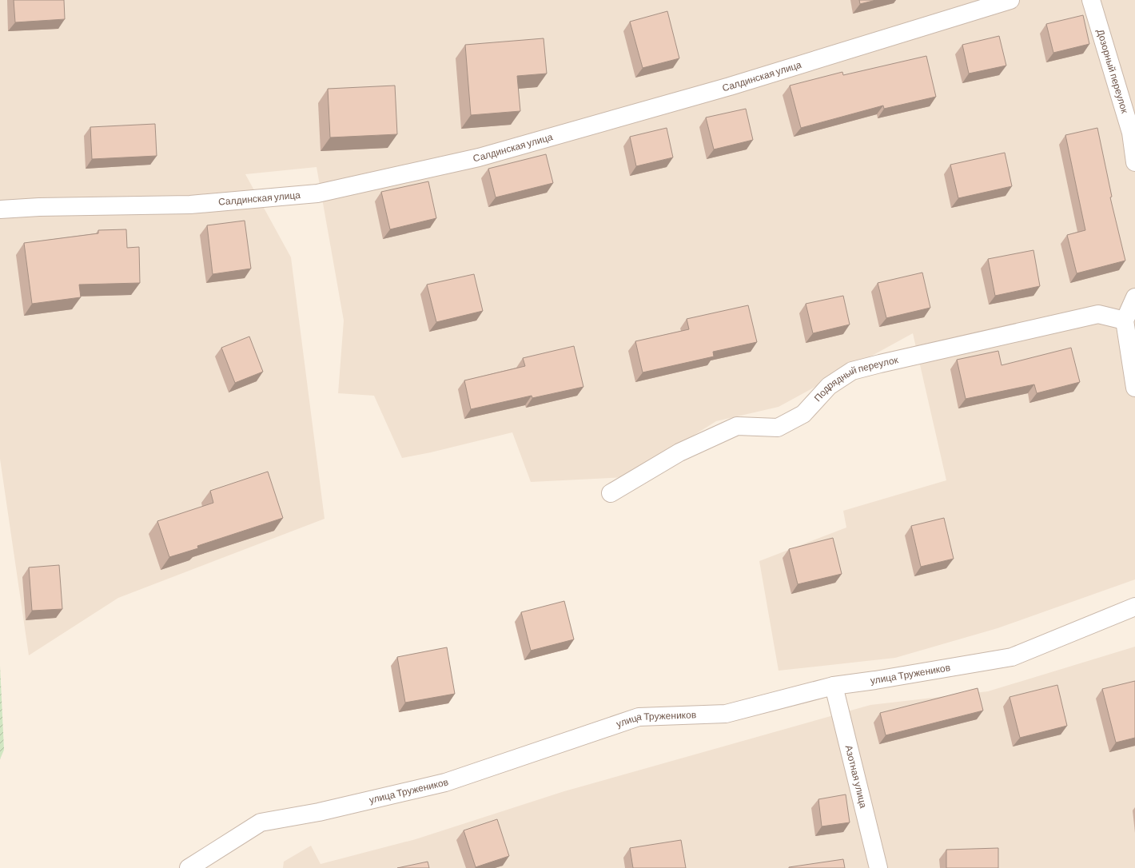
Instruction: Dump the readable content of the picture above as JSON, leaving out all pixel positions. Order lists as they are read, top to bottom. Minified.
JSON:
{"streets":{"street":["Дозорный переулок","Салдинская улица","Подрядный переулок","улица Тружеников","Азотная улица"]},"crossings":[["улица Тружеников","Азотная улица"]]}
